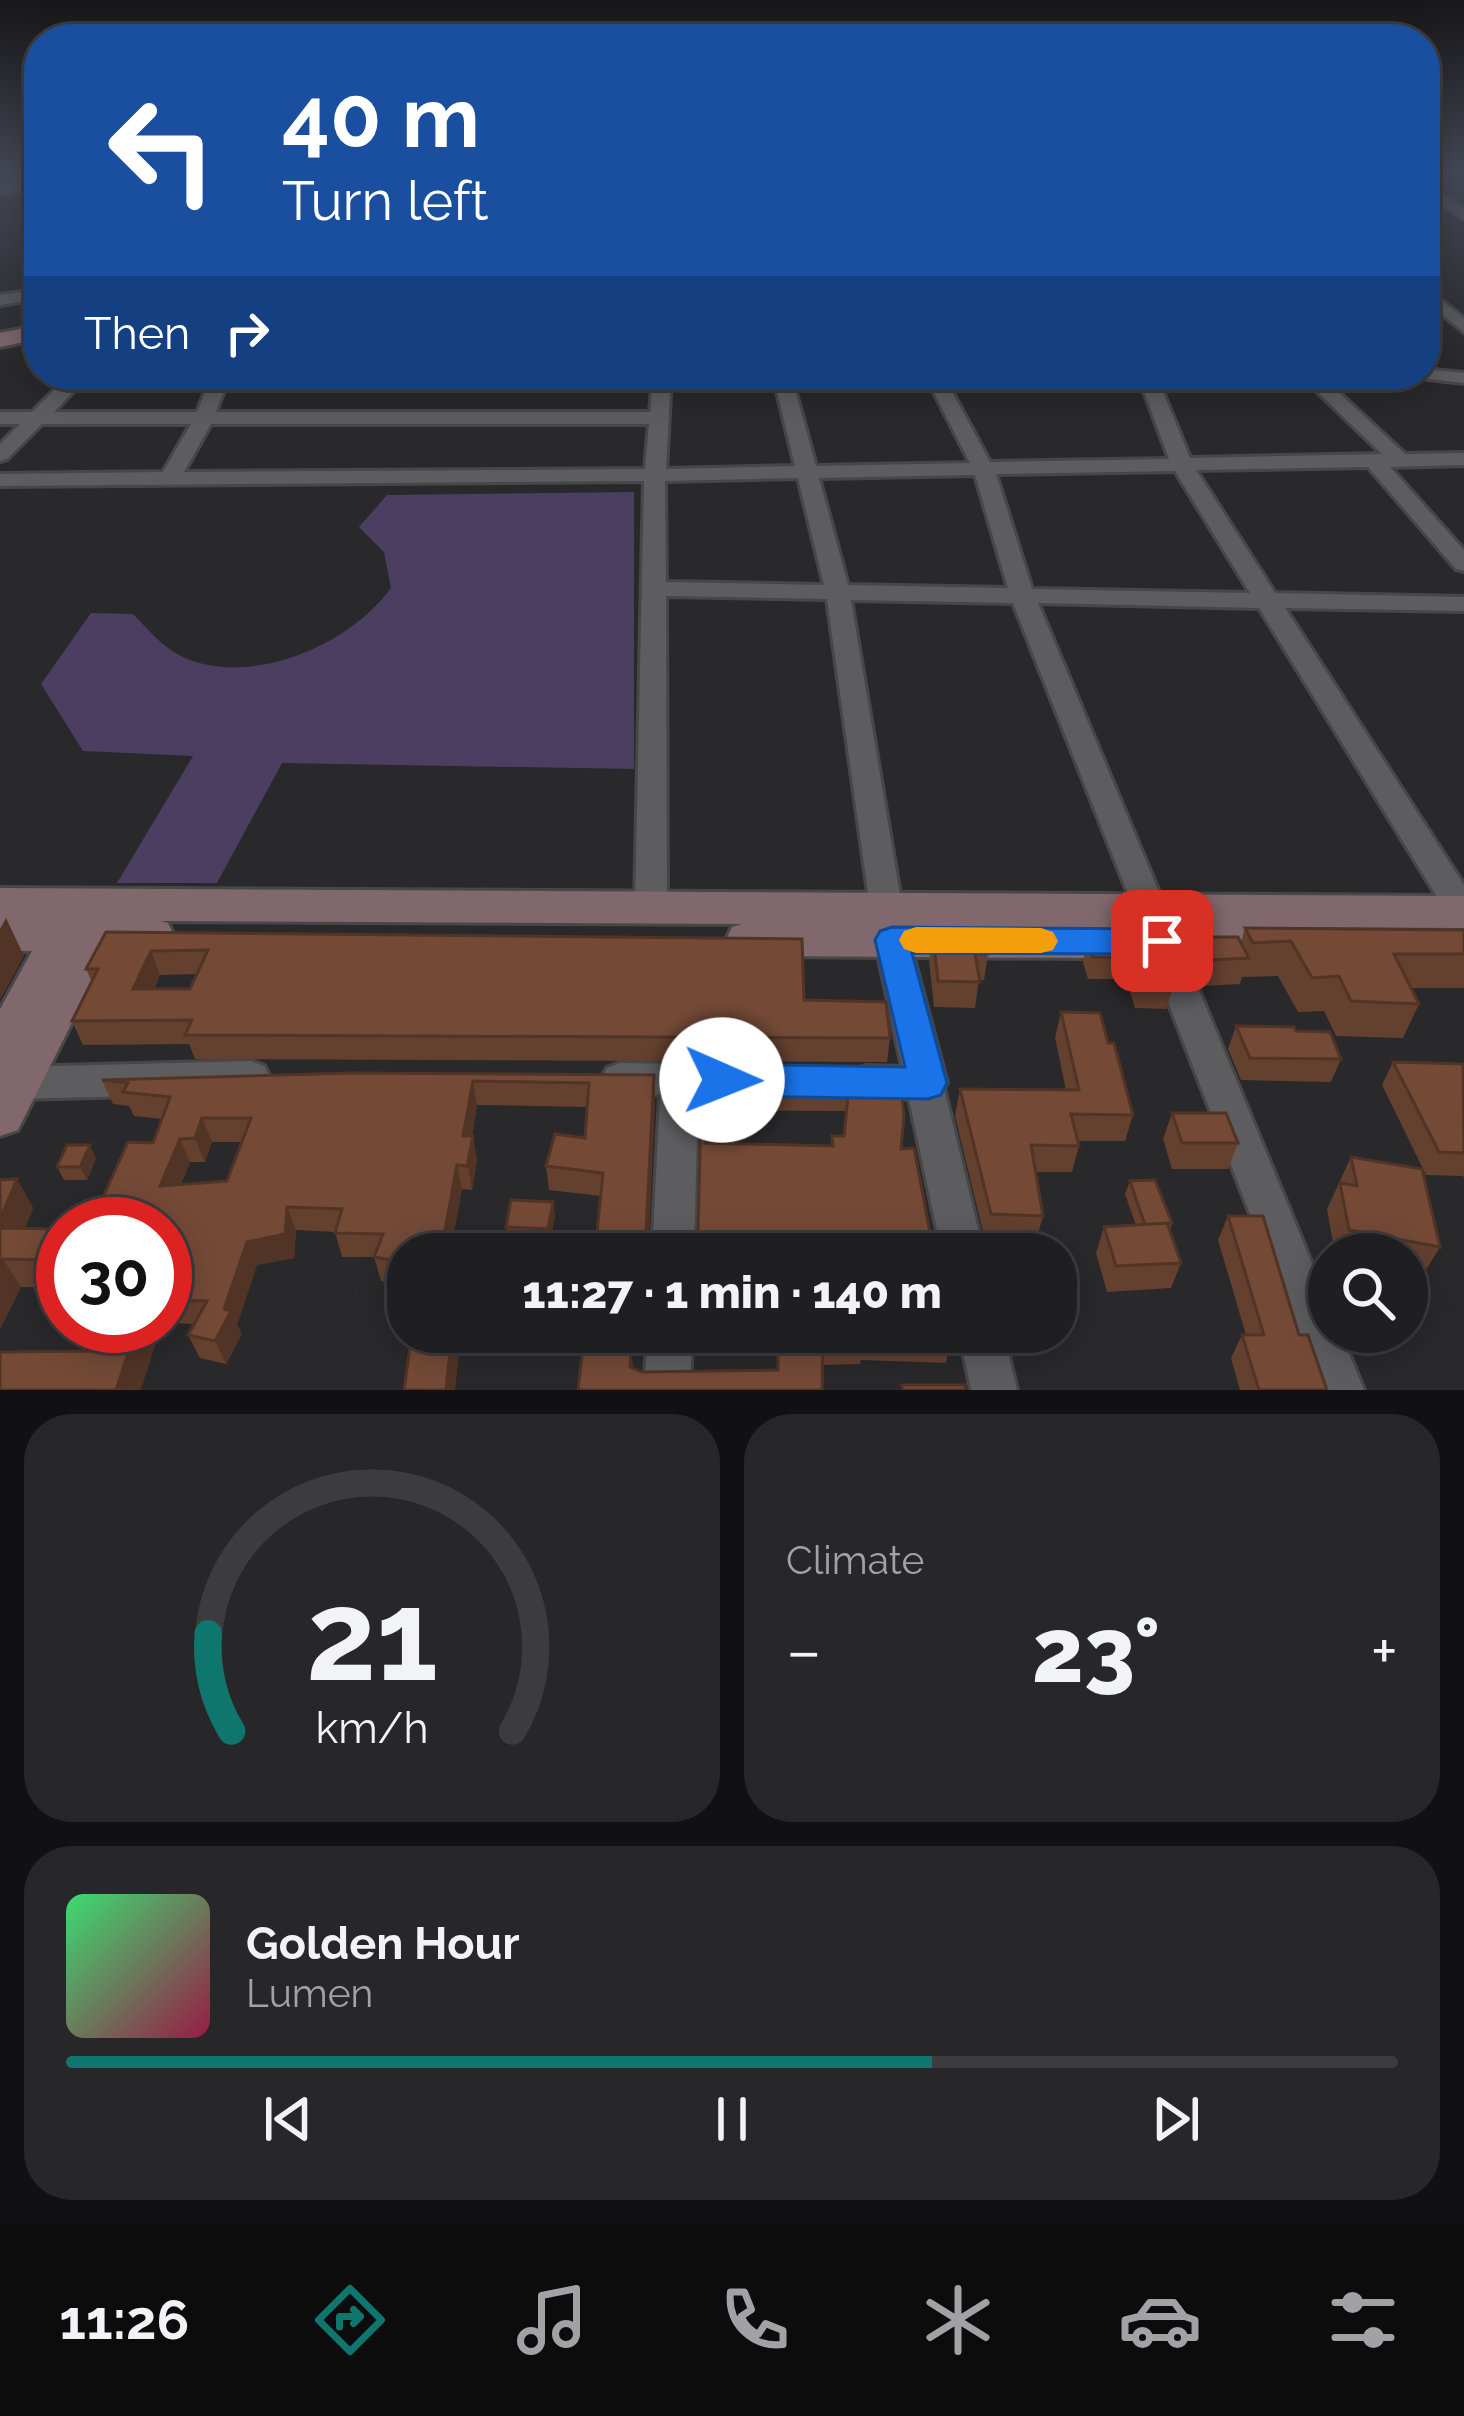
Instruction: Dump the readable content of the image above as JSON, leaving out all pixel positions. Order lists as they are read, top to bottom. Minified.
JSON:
{"page":{"turn":["40 m","Turn left"],"then":"Then","limit":"30","trip":"11:27 · 1 min · 140 m","tile":"Climate","heat":["−","23°","+"],"song":["Golden Hour","Lumen"],"tabs":"11:26","gauge":["21","km/h"]}}
